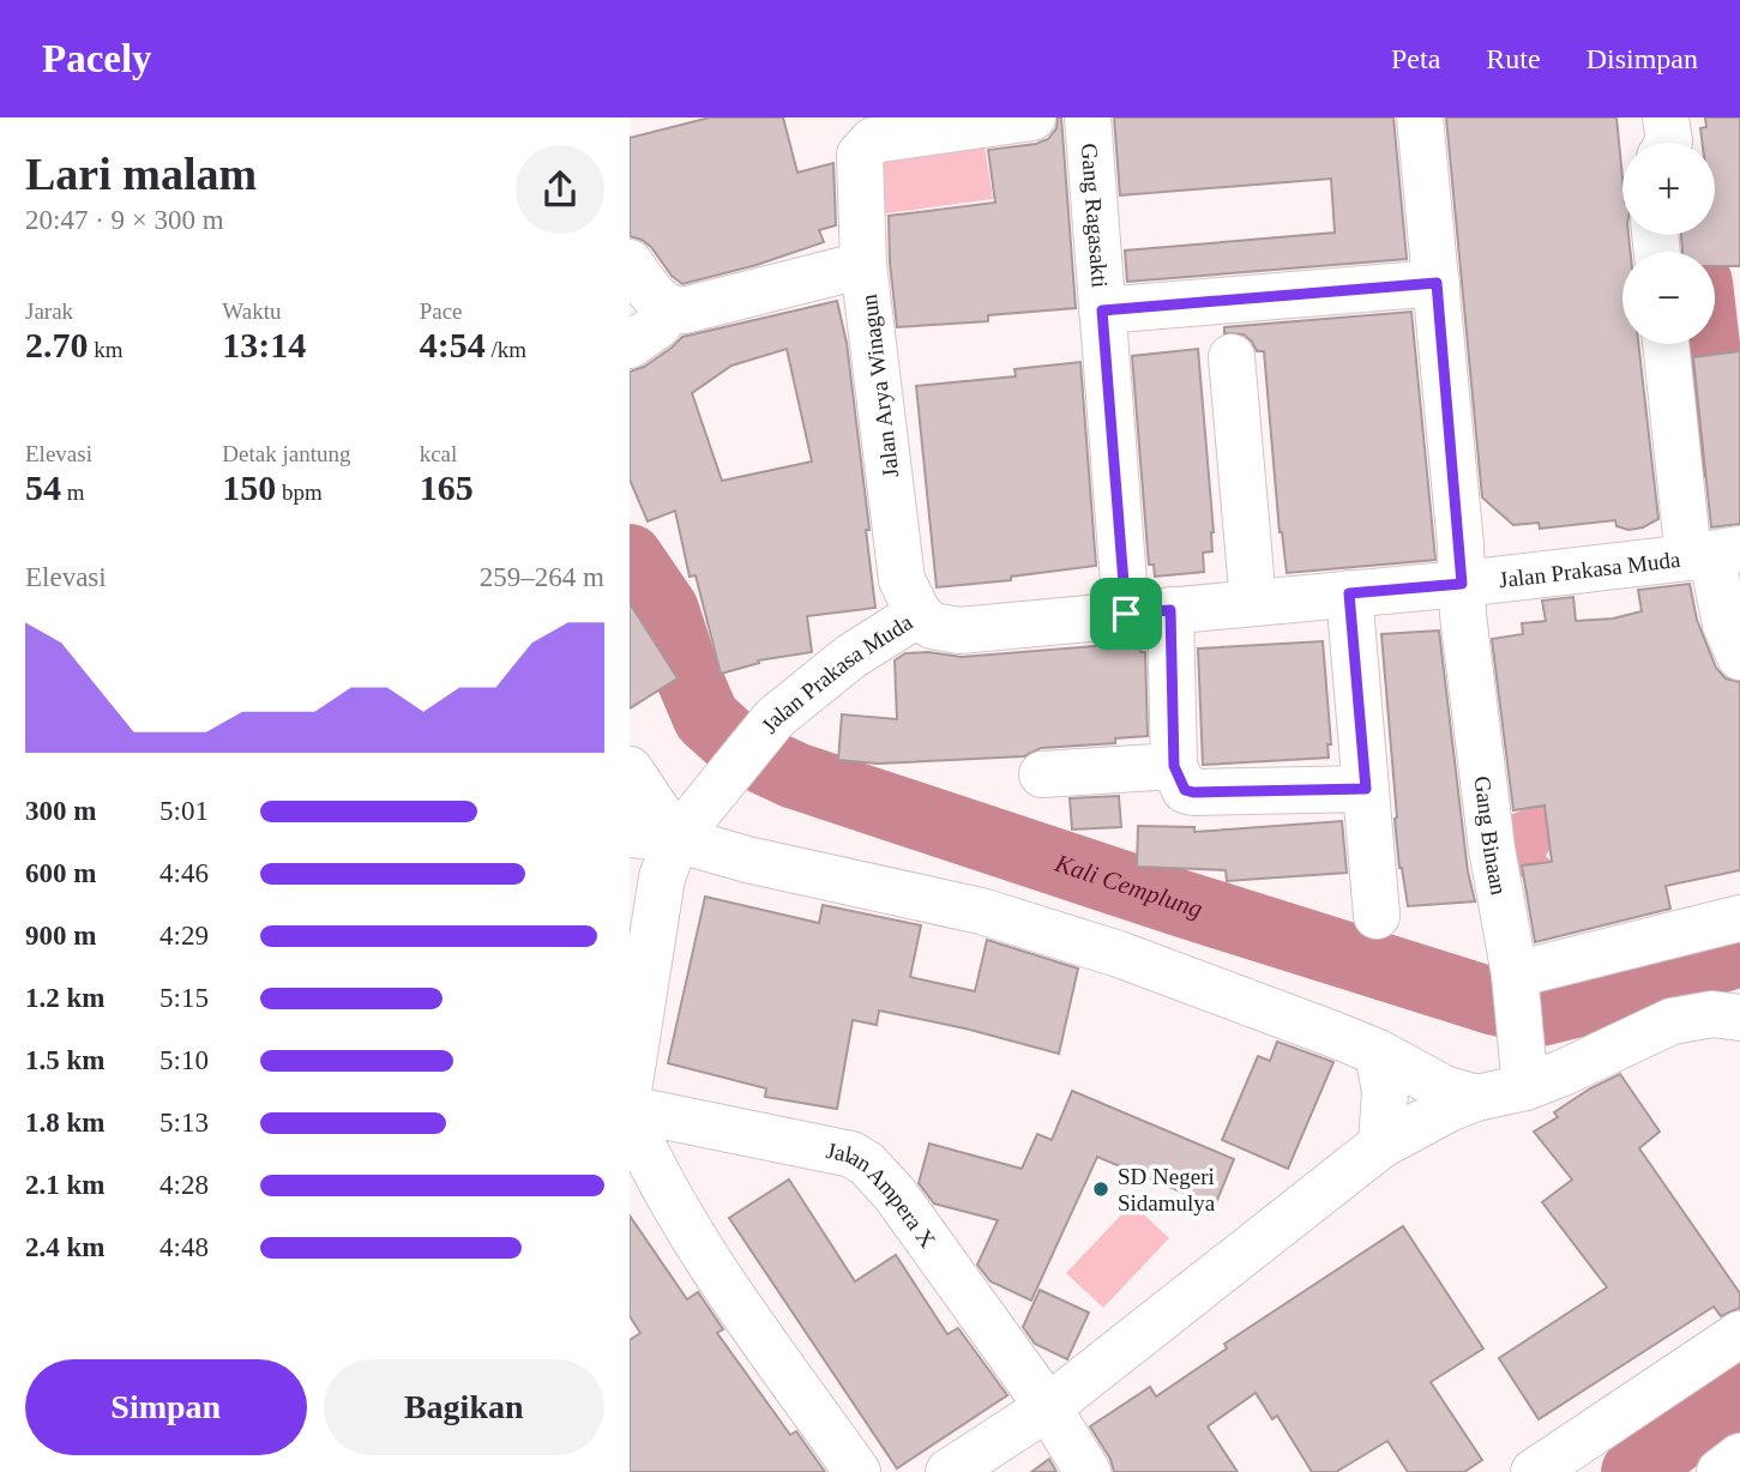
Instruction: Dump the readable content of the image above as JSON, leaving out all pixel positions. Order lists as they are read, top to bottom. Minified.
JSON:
{"streets":{"street":["Gang Ragasakti","Jalan Arya Winagun","Jalan Prakasa Muda","Gang Binaan","Jalan Ampera X"]},"crossings":[["Gang Ragasakti","Jalan Prakasa Muda"],["Jalan Arya Winagun","Jalan Prakasa Muda"],["Jalan Prakasa Muda","Gang Binaan"]],"water":["Kali Cemplung"],"places":["SD Negeri Sidamulya"],"page":{"header":"Pacely","nav":["Peta","Rute","Disimpan"],"heading":["Lari malam","20:47 · 9 × 300 m"],"map_buttons":["+","−"],"stats":[["Jarak","2.70 km"],["Waktu","13:14"],["Pace","4:54 /km"],["Elevasi","54 m"],["Detak jantung","150 bpm"],["kcal","165"]],"chart":["Elevasi","259–264 m"],"list":[{"name":"300 m","note":"5:01"},{"name":"600 m","note":"4:46"},{"name":"900 m","note":"4:29"},{"name":"1.2 km","note":"5:15"},{"name":"1.5 km","note":"5:10"},{"name":"1.8 km","note":"5:13"},{"name":"2.1 km","note":"4:28"},{"name":"2.4 km","note":"4:48"}],"buttons":["Simpan","Bagikan"]}}
